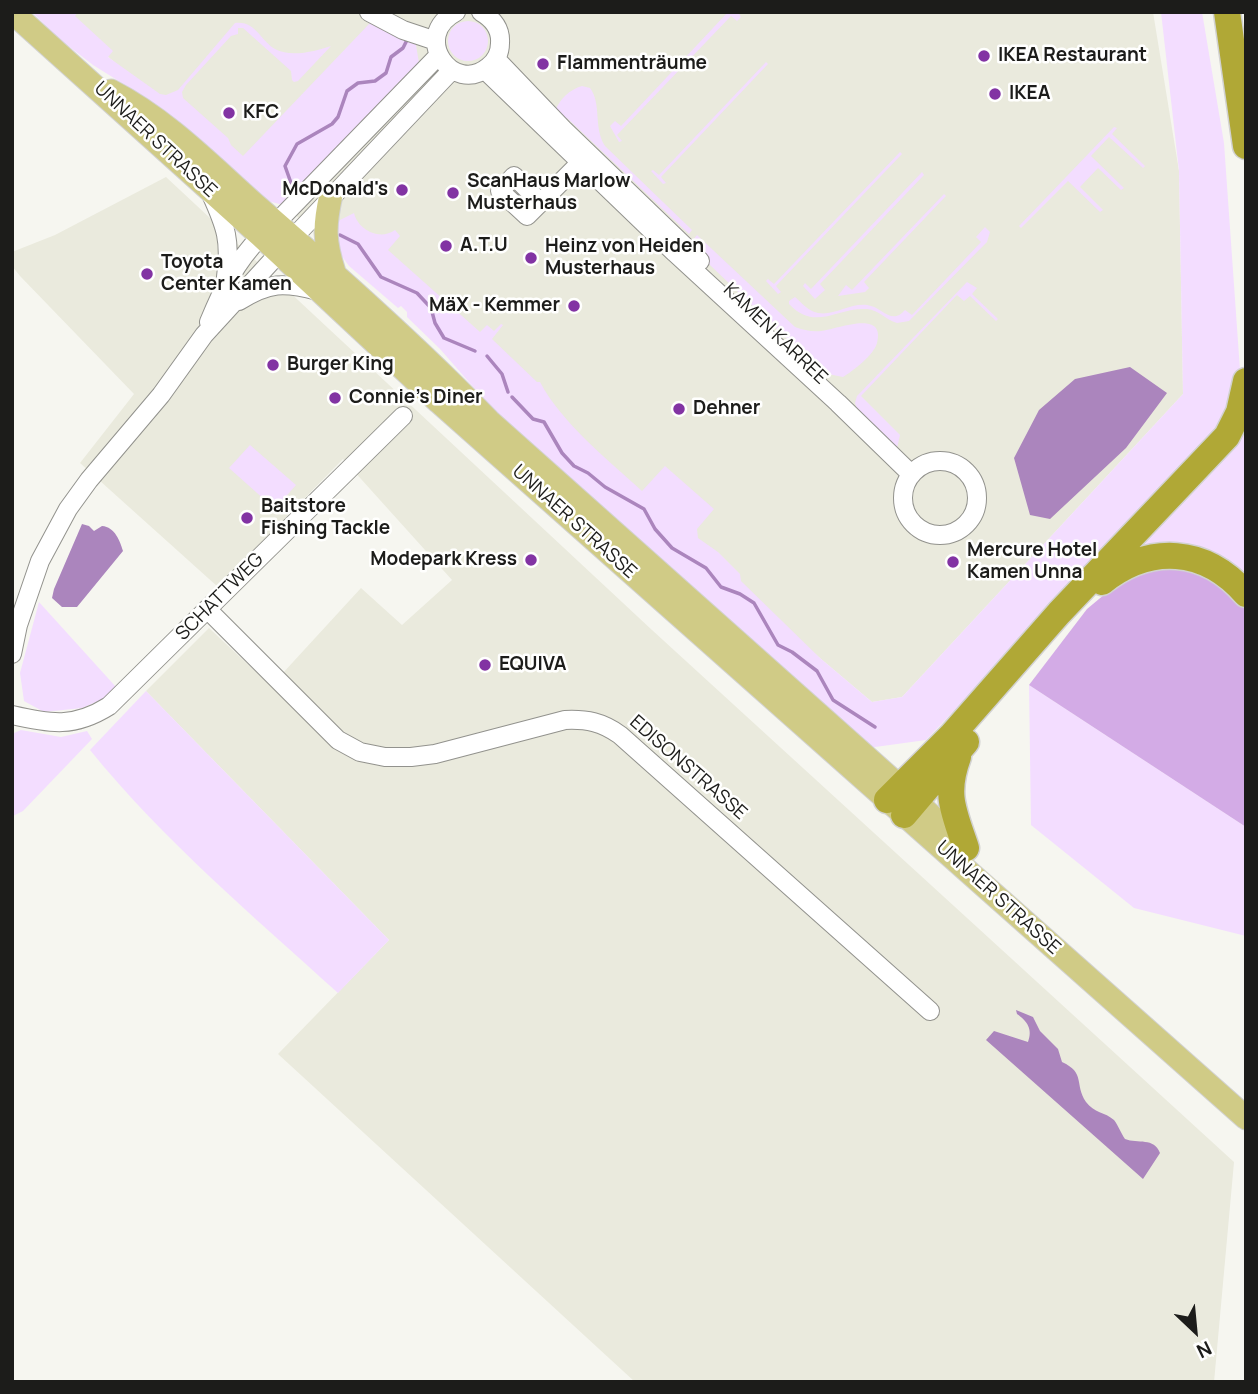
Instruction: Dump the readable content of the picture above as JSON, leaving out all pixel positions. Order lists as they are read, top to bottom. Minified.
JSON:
{"streets":{"main road":["UNNAER STRASSE"],"street":["KAMEN KARREE","SCHATTWEG","EDISONSTRASSE"]},"crossings":[["SCHATTWEG","EDISONSTRASSE"]],"places":["IKEA Restaurant","Flammenträume","IKEA","KFC","McDonald's","ScanHaus Marlow Musterhaus","A.T.U","Heinz von Heiden Musterhaus","Toyota Center Kamen","MäX - Kemmer","Burger King","Connie’s Diner","Dehner","Baitstore Fishing Tackle","Modepark Kress","Mercure Hotel Kamen Unna","EQUIVA"],"north":"bottom right"}
